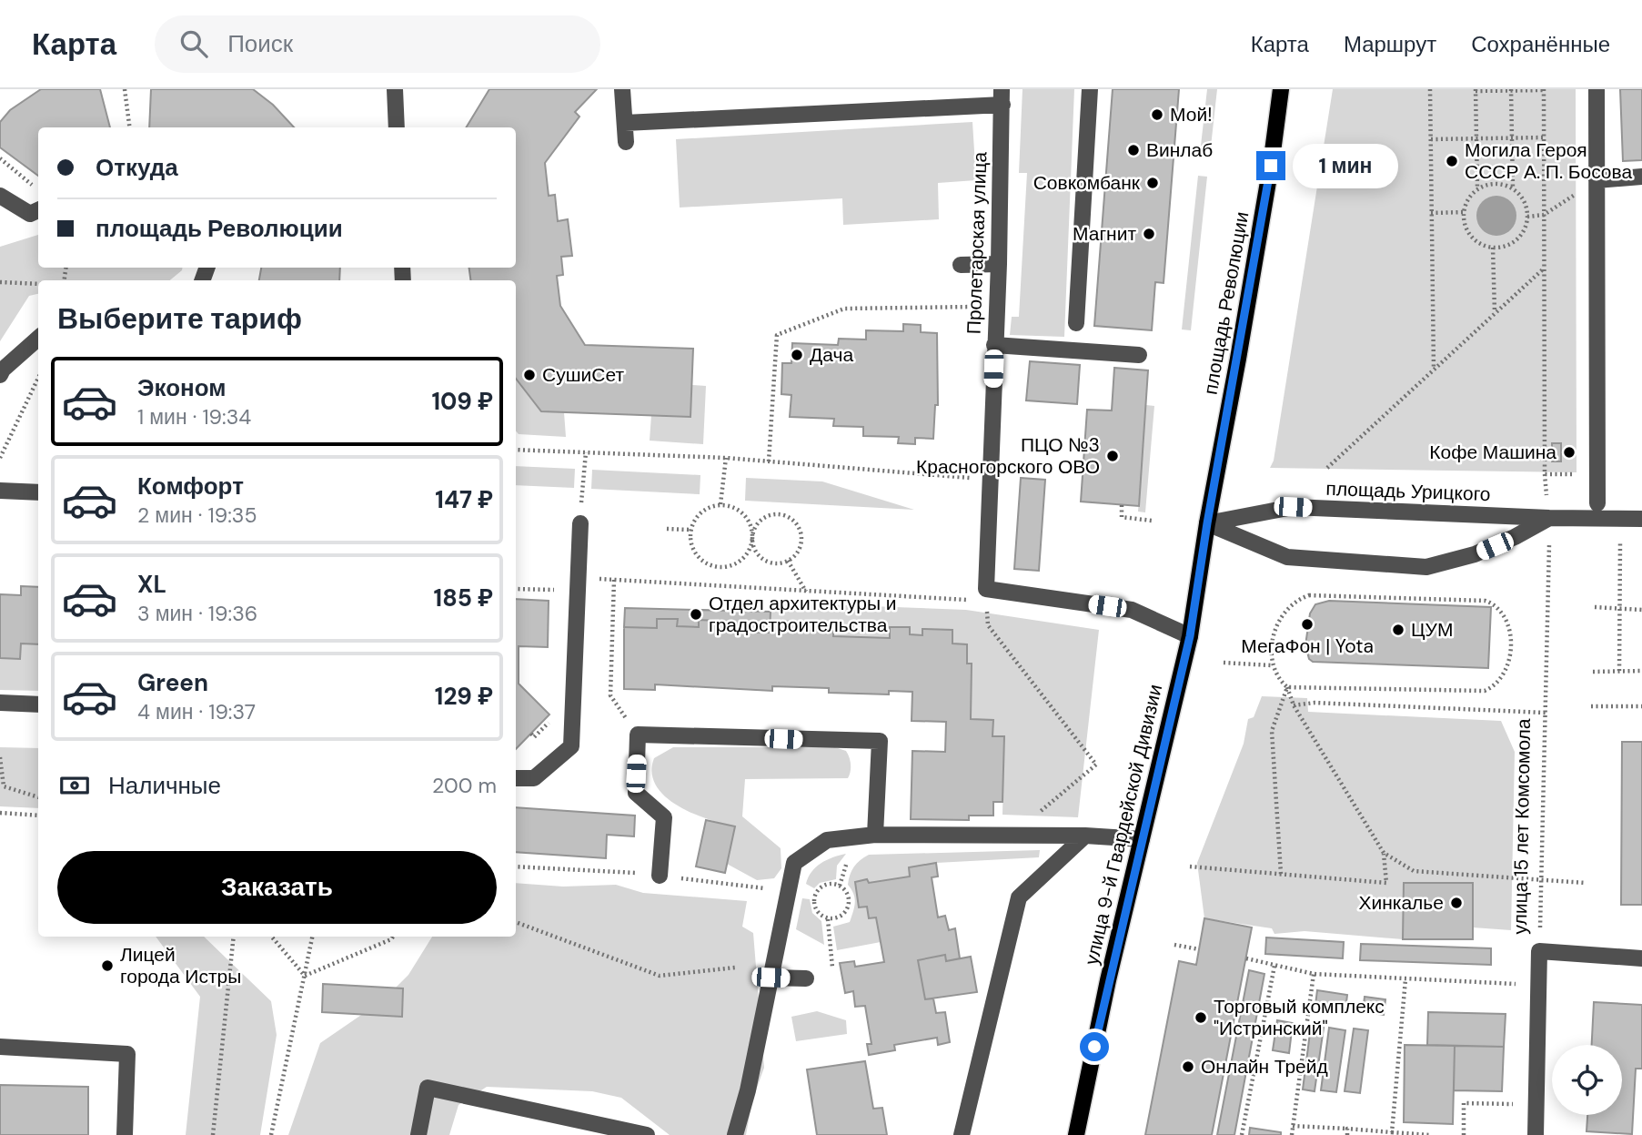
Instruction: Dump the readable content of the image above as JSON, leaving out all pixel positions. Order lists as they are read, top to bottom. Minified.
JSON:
{"streets":{"main road":["площадь Революции","улица 9-й Гвардейской Дивизии"],"street":["Пролетарская улица","площадь Урицкого","улица 15 лет Комсомола"]},"crossings":[["площадь Революции","площадь Урицкого"],["площадь Революции","улица 9-й Гвардейской Дивизии"],["площадь Урицкого","улица 9-й Гвардейской Дивизии"],["площадь Урицкого","улица 15 лет Комсомола"]],"places":["Мой!","Винлаб","Могила Героя СССР А. П. Босова","Совкомбанк","Магнит","Дача","СушиСет","Кофе Машина","ПЦО №3 Красногорского ОВО","Отдел архитектуры и градостроительства","МегаФон | Yota","ЦУМ","Хинкалье","Лицей города Истры","Торговый комплекс \"Истринский\"","Онлайн Трейд"],"page":{"header":"Карта","search":"Поиск","nav":["Карта","Маршрут","Сохранённые"],"banner":["Откуда","площадь Революции"],"bubble":"1 мин","heading":"Выберите тариф","list":[{"name":"Эконом","note":"1 мин · 19:34","value":"109 ₽"},{"name":"Комфорт","note":"2 мин · 19:35","value":"147 ₽"},{"name":"XL","note":"3 мин · 19:36","value":"185 ₽"},{"name":"Green","note":"4 мин · 19:37","value":"129 ₽"}],"pay":["Наличные","200 m"],"buttons":"Заказать"}}
